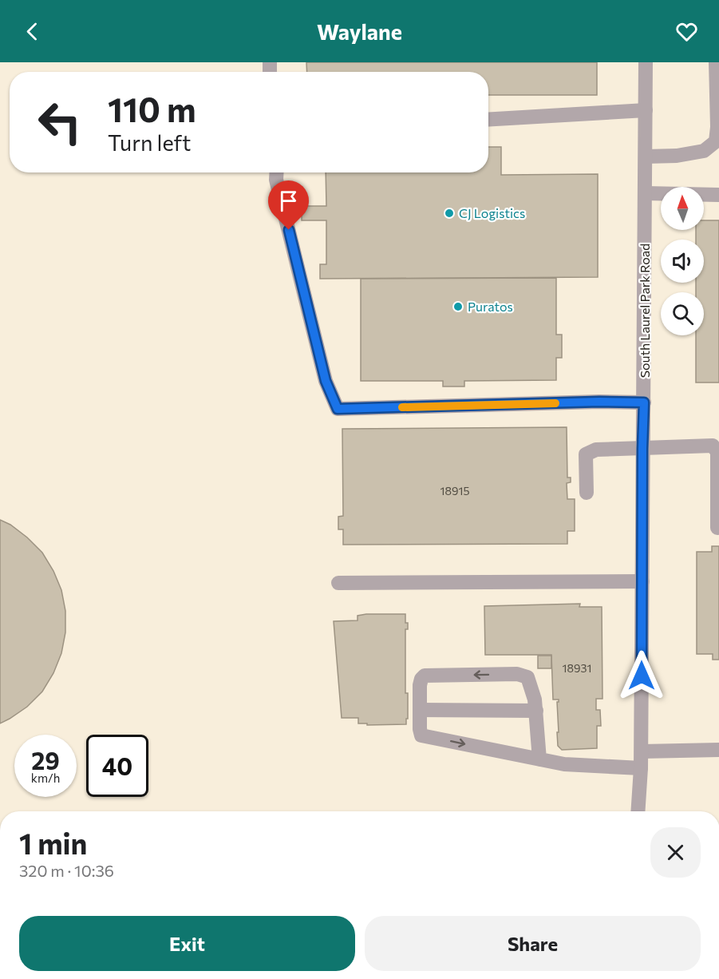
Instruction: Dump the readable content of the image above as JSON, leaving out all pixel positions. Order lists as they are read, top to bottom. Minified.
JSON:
{"streets":{"street":["South Laurel Park Road"]},"places":["CJ Logistics","Puratos"],"house_numbers":["18915","18931"],"north":"top","page":{"header":"Waylane","turn":["110 m","Turn left"],"speed":"29 km/h","limit":"40","heading":["1 min","320 m · 10:36"],"buttons":["Exit","Share"]}}
